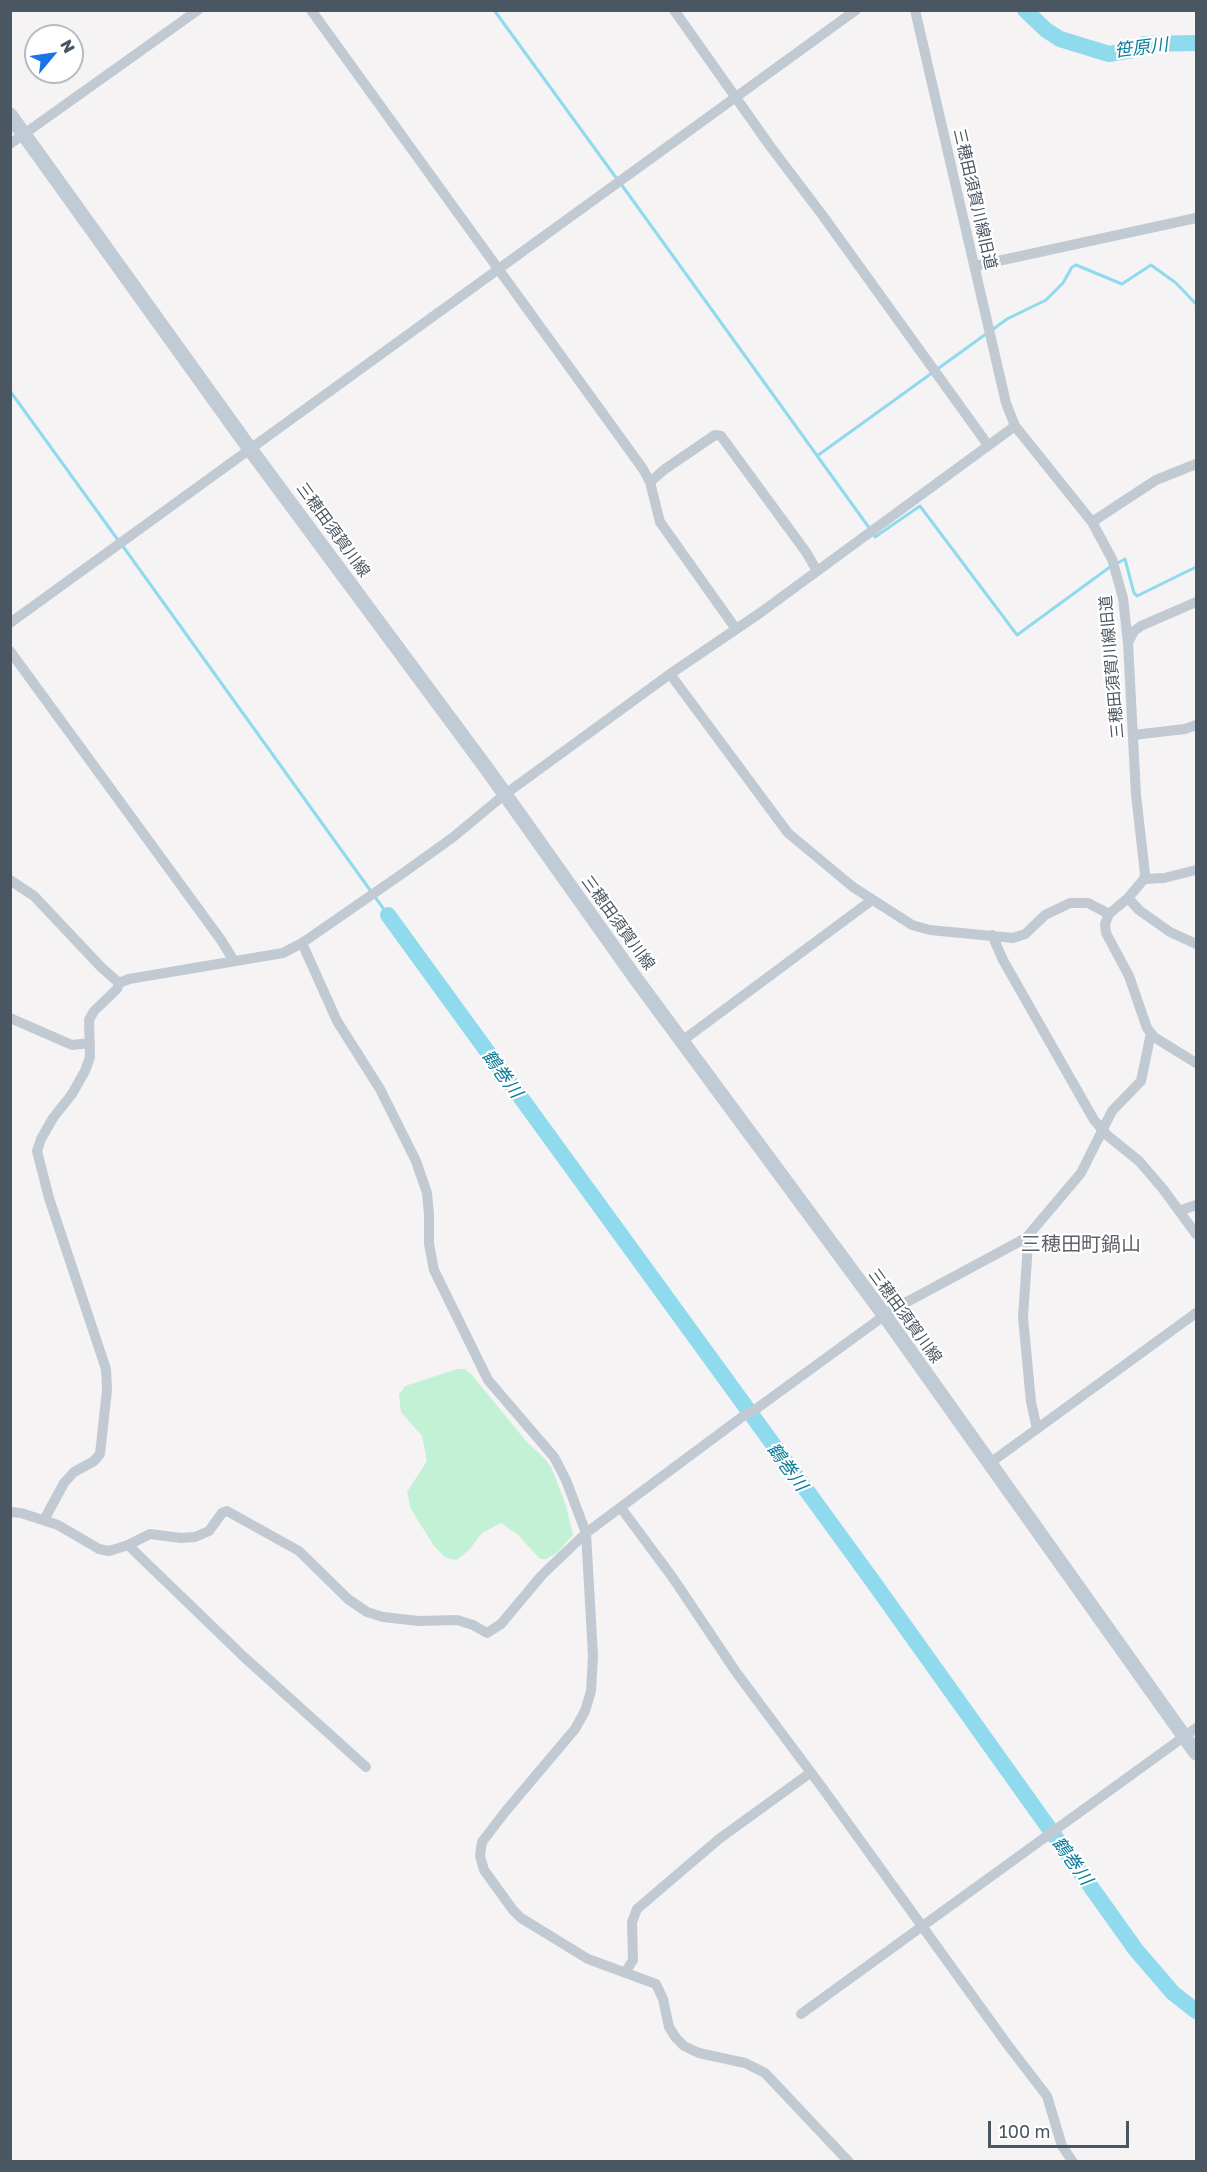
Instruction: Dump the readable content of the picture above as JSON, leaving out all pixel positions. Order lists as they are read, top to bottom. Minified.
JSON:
{"streets":{"main road":["三穂田須賀川線"],"street":["三穂田須賀川線旧道"]},"districts":["三穂田町鍋山"],"water":["笹原川","鶴巻川"],"scale_bar":"100 m","north":"top right"}
